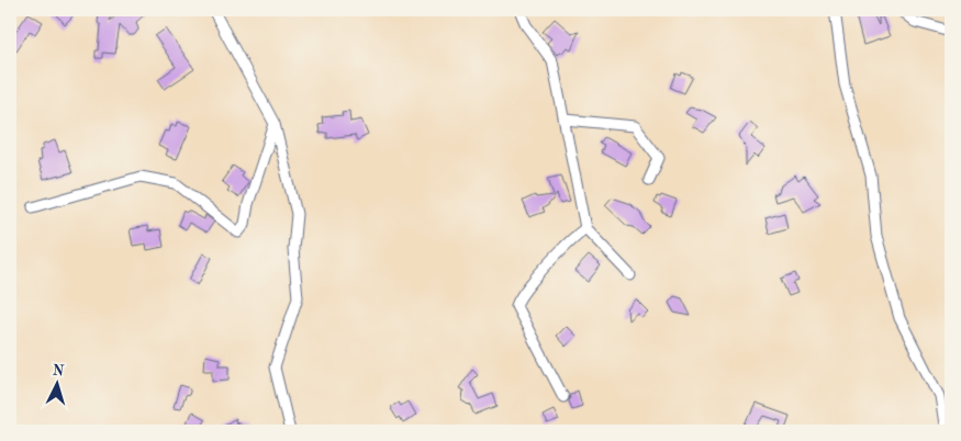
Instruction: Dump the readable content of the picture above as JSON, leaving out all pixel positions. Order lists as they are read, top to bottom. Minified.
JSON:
{"north":"top"}
